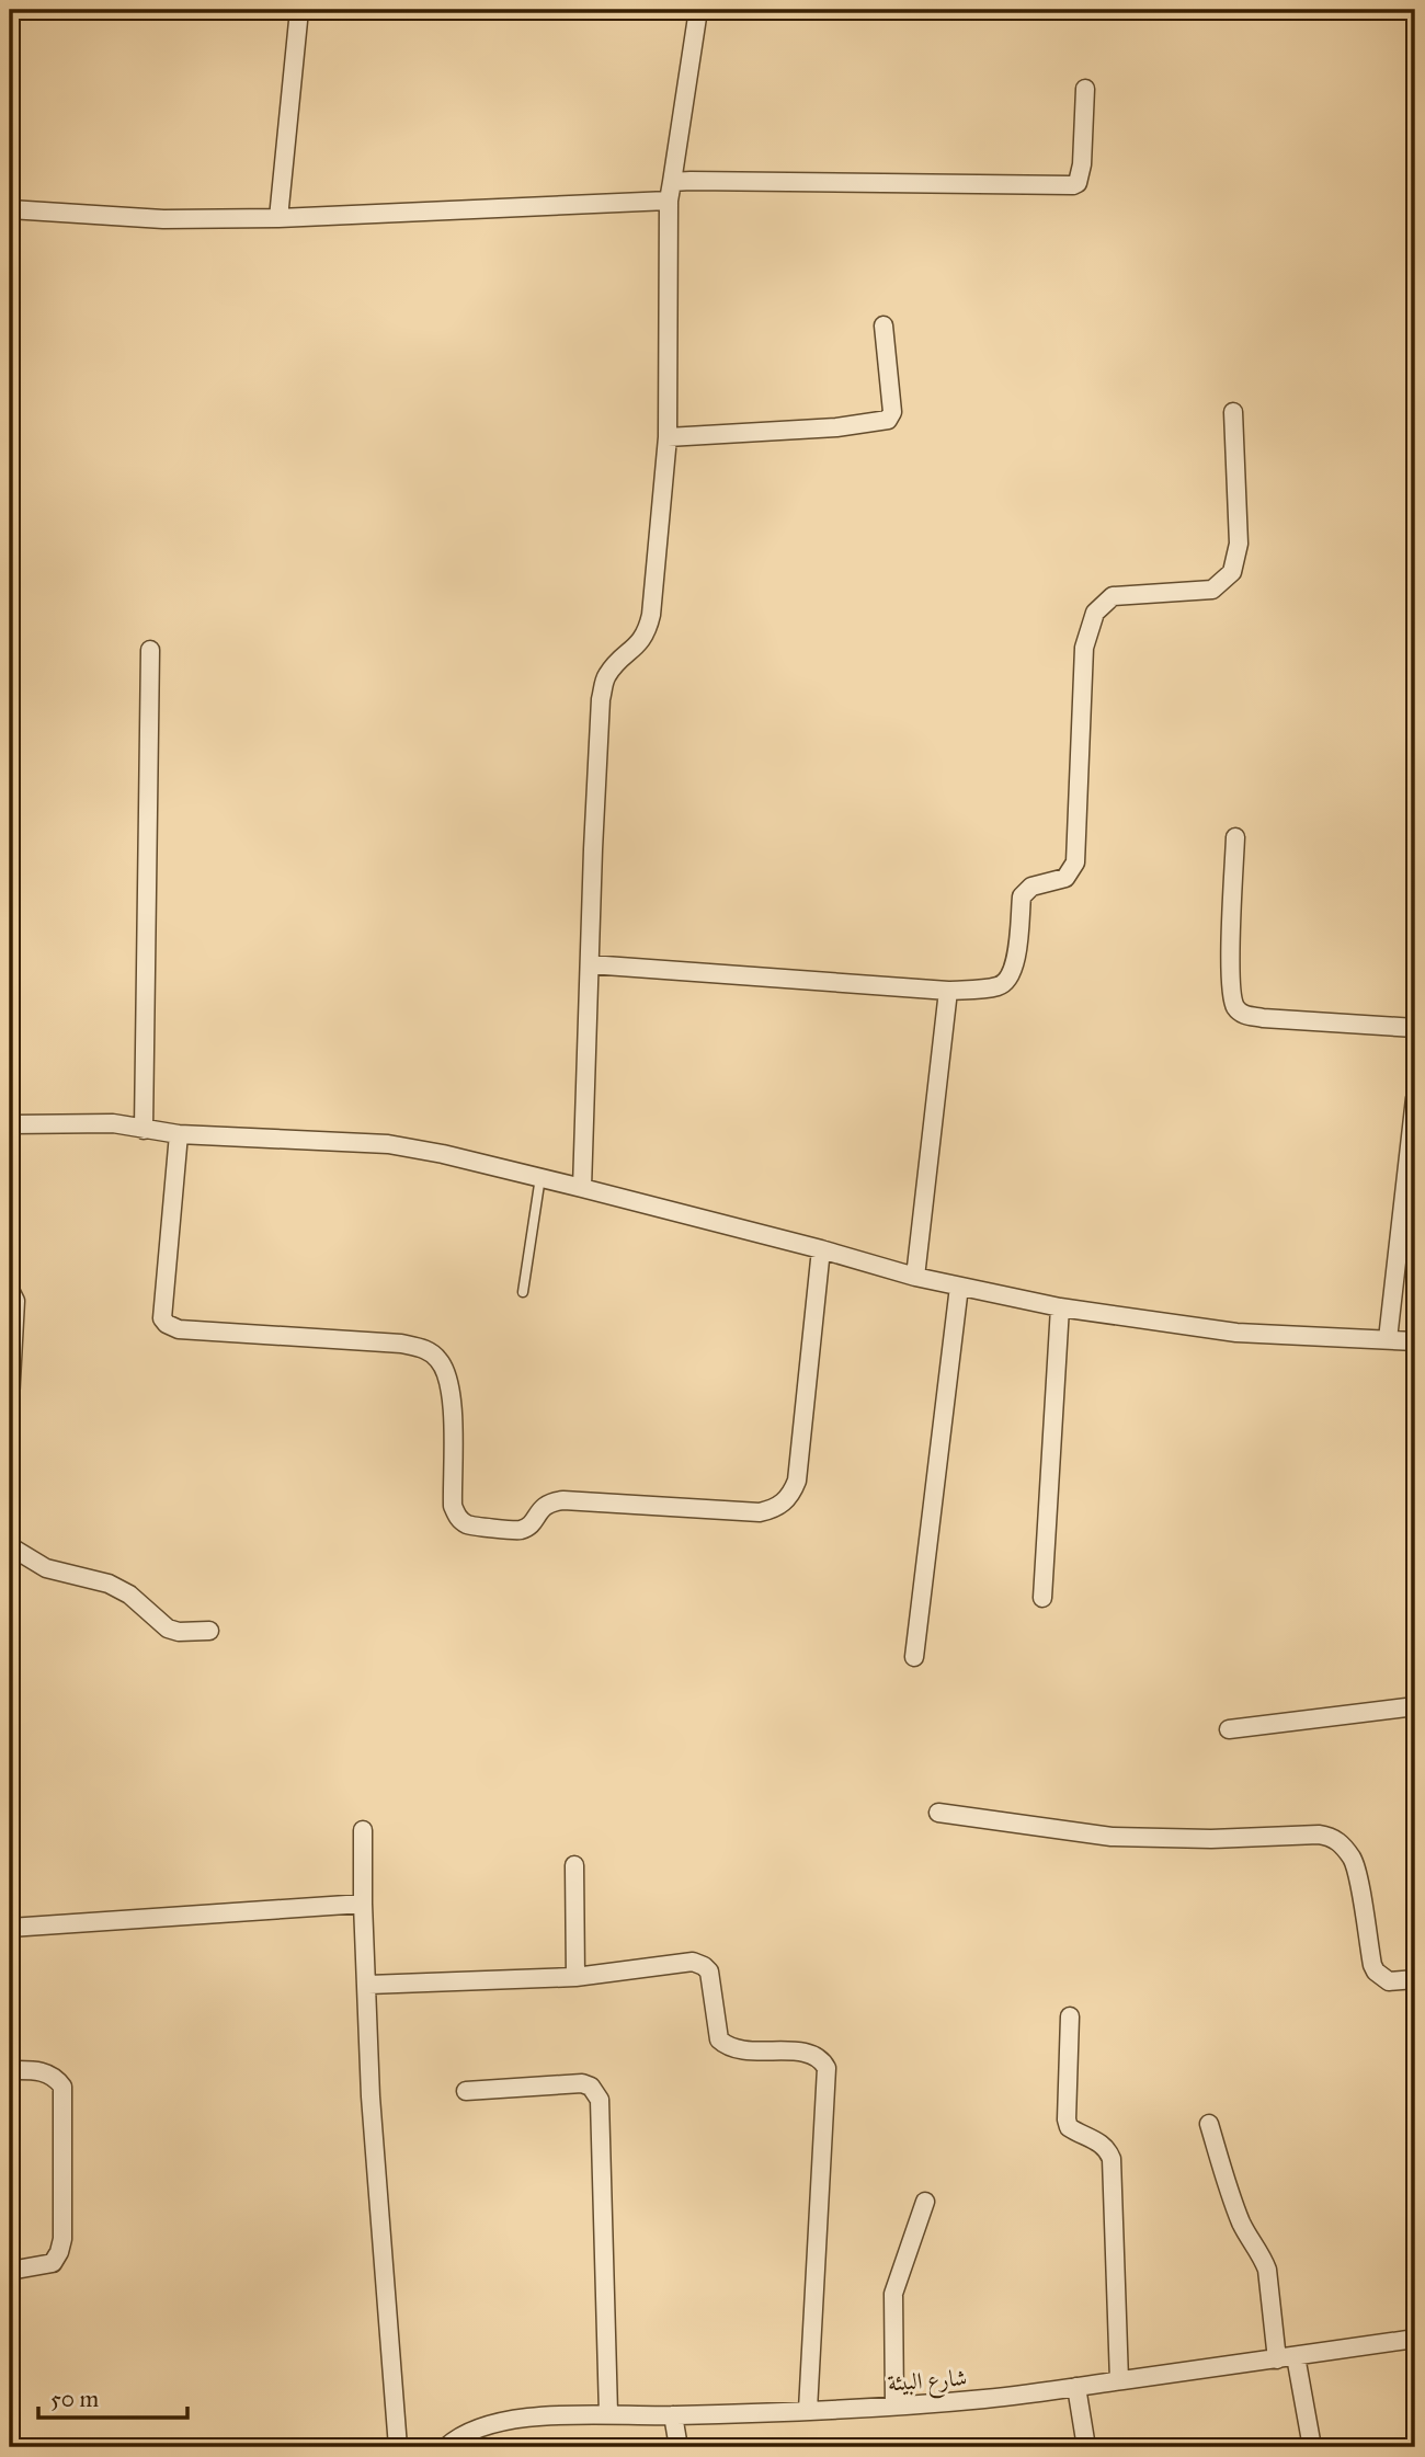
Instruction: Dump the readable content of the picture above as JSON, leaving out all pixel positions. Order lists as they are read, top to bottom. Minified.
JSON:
{"streets":{"street":["شارع البيئة"]},"scale_bar":"50 m"}
